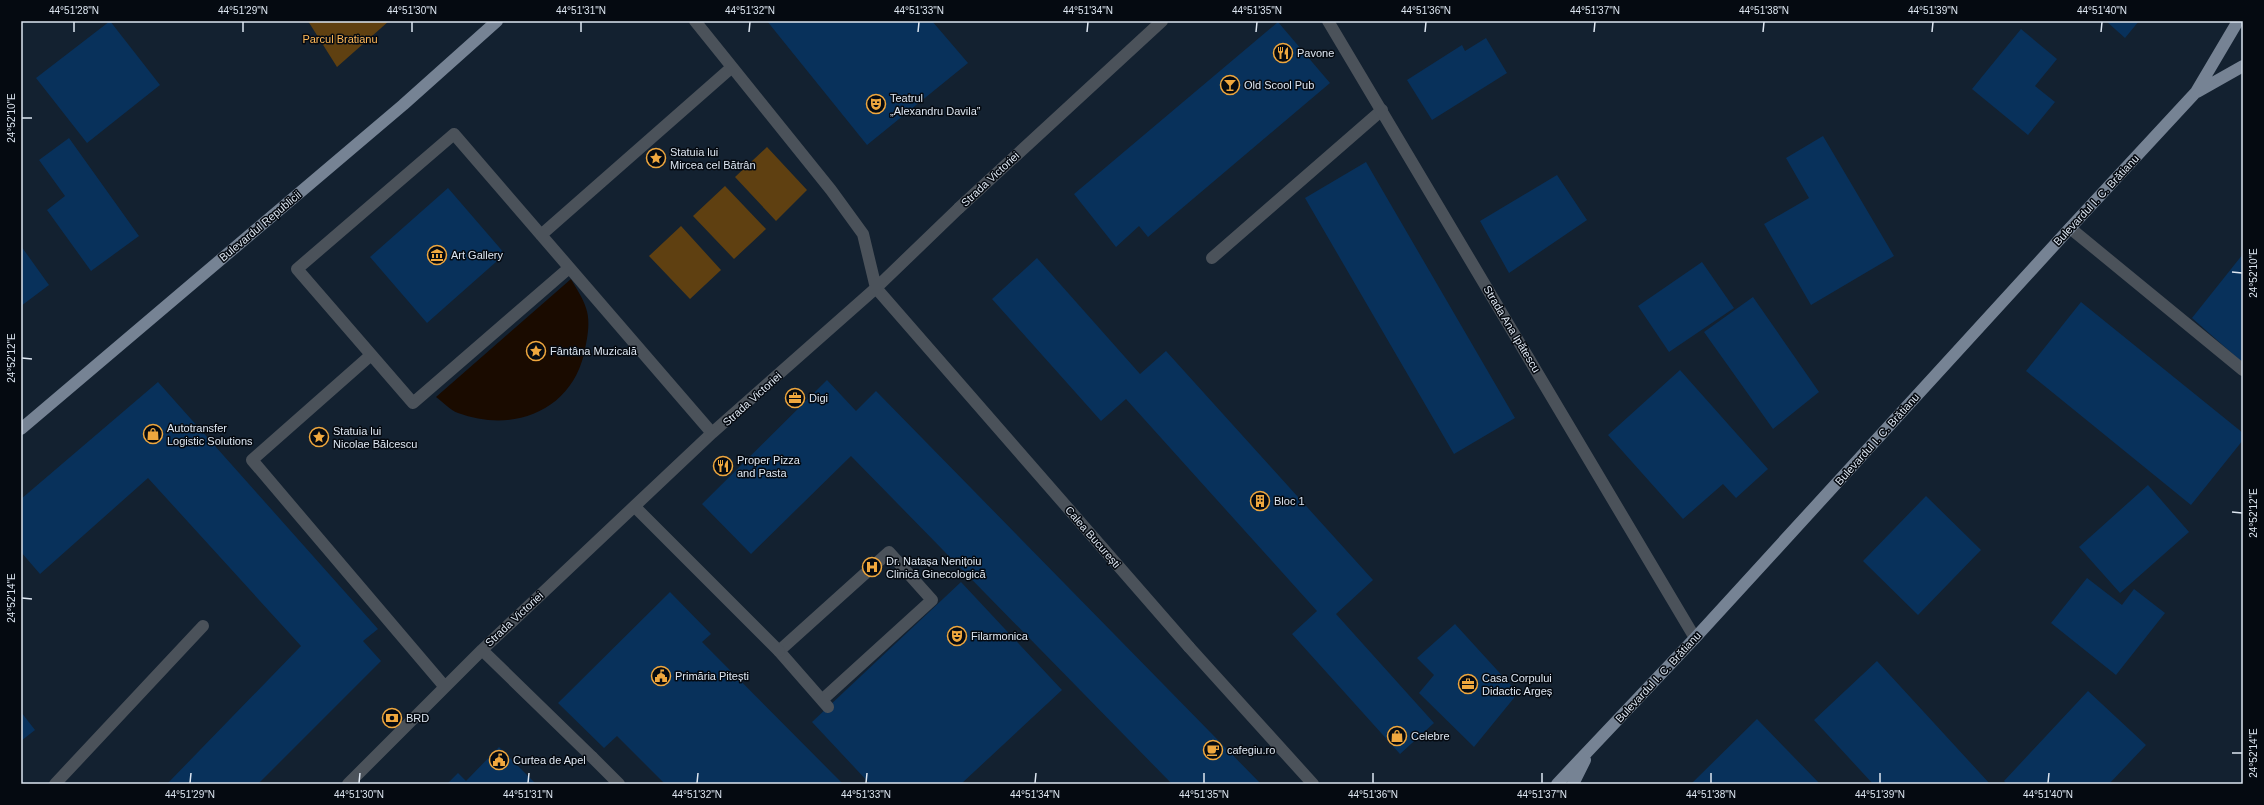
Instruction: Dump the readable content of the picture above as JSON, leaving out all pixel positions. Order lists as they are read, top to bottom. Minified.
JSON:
{"streets":{"main road":["Bulevardul I. C. Brătianu","Bulevardul Republicii"],"street":["Strada Victoriei","Strada Ana Ipătescu","Calea București"]},"crossings":[["Strada Victoriei","Calea București"],["Bulevardul I. C. Brătianu","Strada Ana Ipătescu"]],"parks":["Parcul Bratianu"],"places":{"restaurant":["Pavone","Proper Pizza and Pasta"],"bar":["Old Scool Pub"],"theatre":["Teatrul „Alexandru Davila”","Filarmonica"],"place":["Statuia lui Mircea cel Bătrân","Fântâna Muzicală","Statuia lui Nicolae Bălcescu"],"museum":["Art Gallery"],"office":["Digi","Casa Corpului Didactic Argeș"],"shop":["Autotransfer Logistic Solutions","Celebre"],"building":["Bloc 1"],"hospital":["Dr. Natașa Nenițoiu Clinică Ginecologică"],"public building":["Primăria Pitești","Curtea de Apel"],"bank":["BRD"],"cafe":["cafegiu.ro"]},"coordinates":["44°51'28\"N","44°51'29\"N","44°51'30\"N","44°51'31\"N","44°51'32\"N","44°51'33\"N","44°51'34\"N","44°51'35\"N","44°51'36\"N","44°51'37\"N","44°51'38\"N","44°51'39\"N","44°51'40\"N","24°52'10\"E","24°52'12\"E","24°52'14\"E"]}
